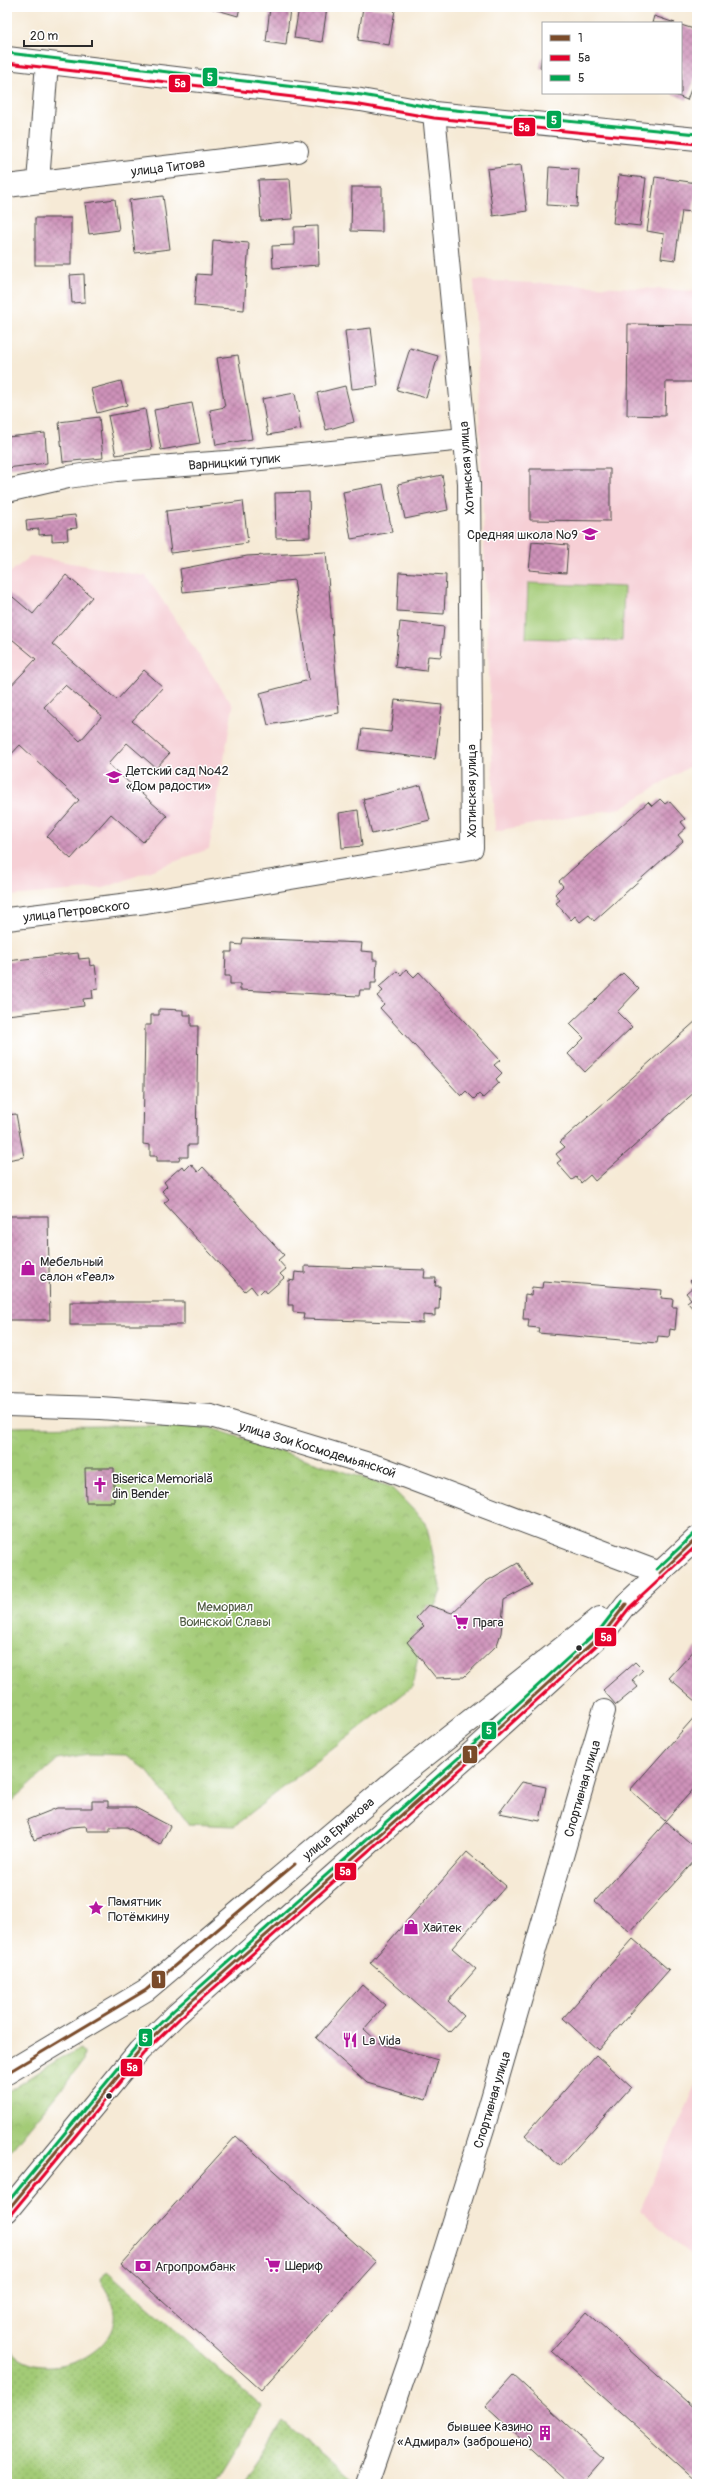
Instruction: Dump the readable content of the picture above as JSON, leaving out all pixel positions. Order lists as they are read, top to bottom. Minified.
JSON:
{"streets":{"street":["улица Титова","Варницкий тупик","Хотинская улица","улица Петровского","улица Зои Космодемьянской","Спортивная улица","улица Ермакова"]},"crossings":[["Варницкий тупик","Хотинская улица"],["Хотинская улица","улица Петровского"],["улица Зои Космодемьянской","улица Ермакова"]],"parks":["Мемориал Воинской Славы"],"places":{"school or university":["Средняя школа №9","Детский сад №42 «Дом радости»"],"shop":["Мебельный салон «Реал»","Хайтек"],"church":["Biserica Memorială din Bender"],"supermarket":["Прага","Шериф"],"place":["Памятник Потёмкину"],"restaurant":["La Vida"],"bank":["Агропромбанк"],"building":["бывшее Казино «Адмирал» (заброшено)"]},"lines":["transit line 5","transit line 5а","transit line 1"],"legend":["1","5а","5"],"scale_bar":"20 m"}
